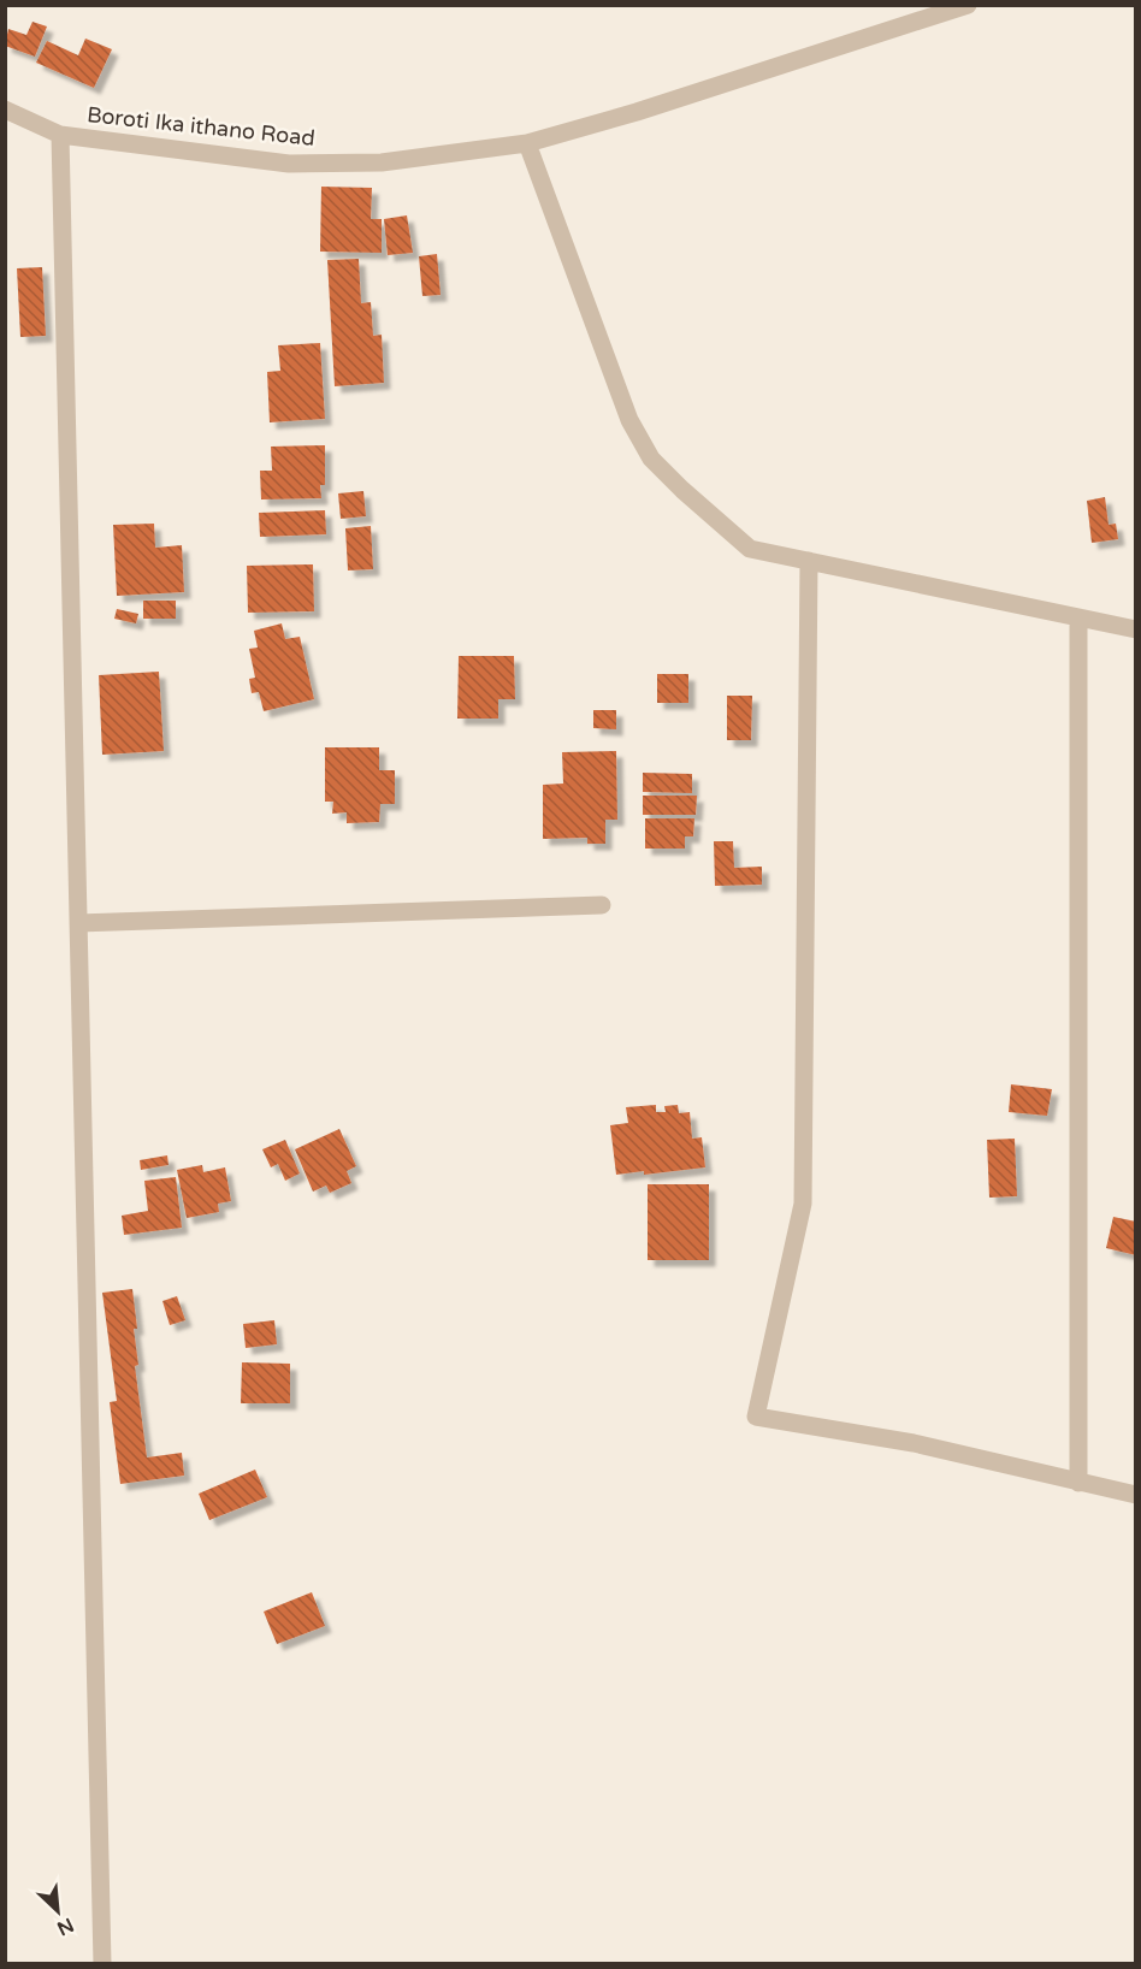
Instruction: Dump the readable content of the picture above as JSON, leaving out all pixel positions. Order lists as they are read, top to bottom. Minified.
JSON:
{"streets":{"street":["Boroti Ika ithano Road"]},"north":"bottom right"}
